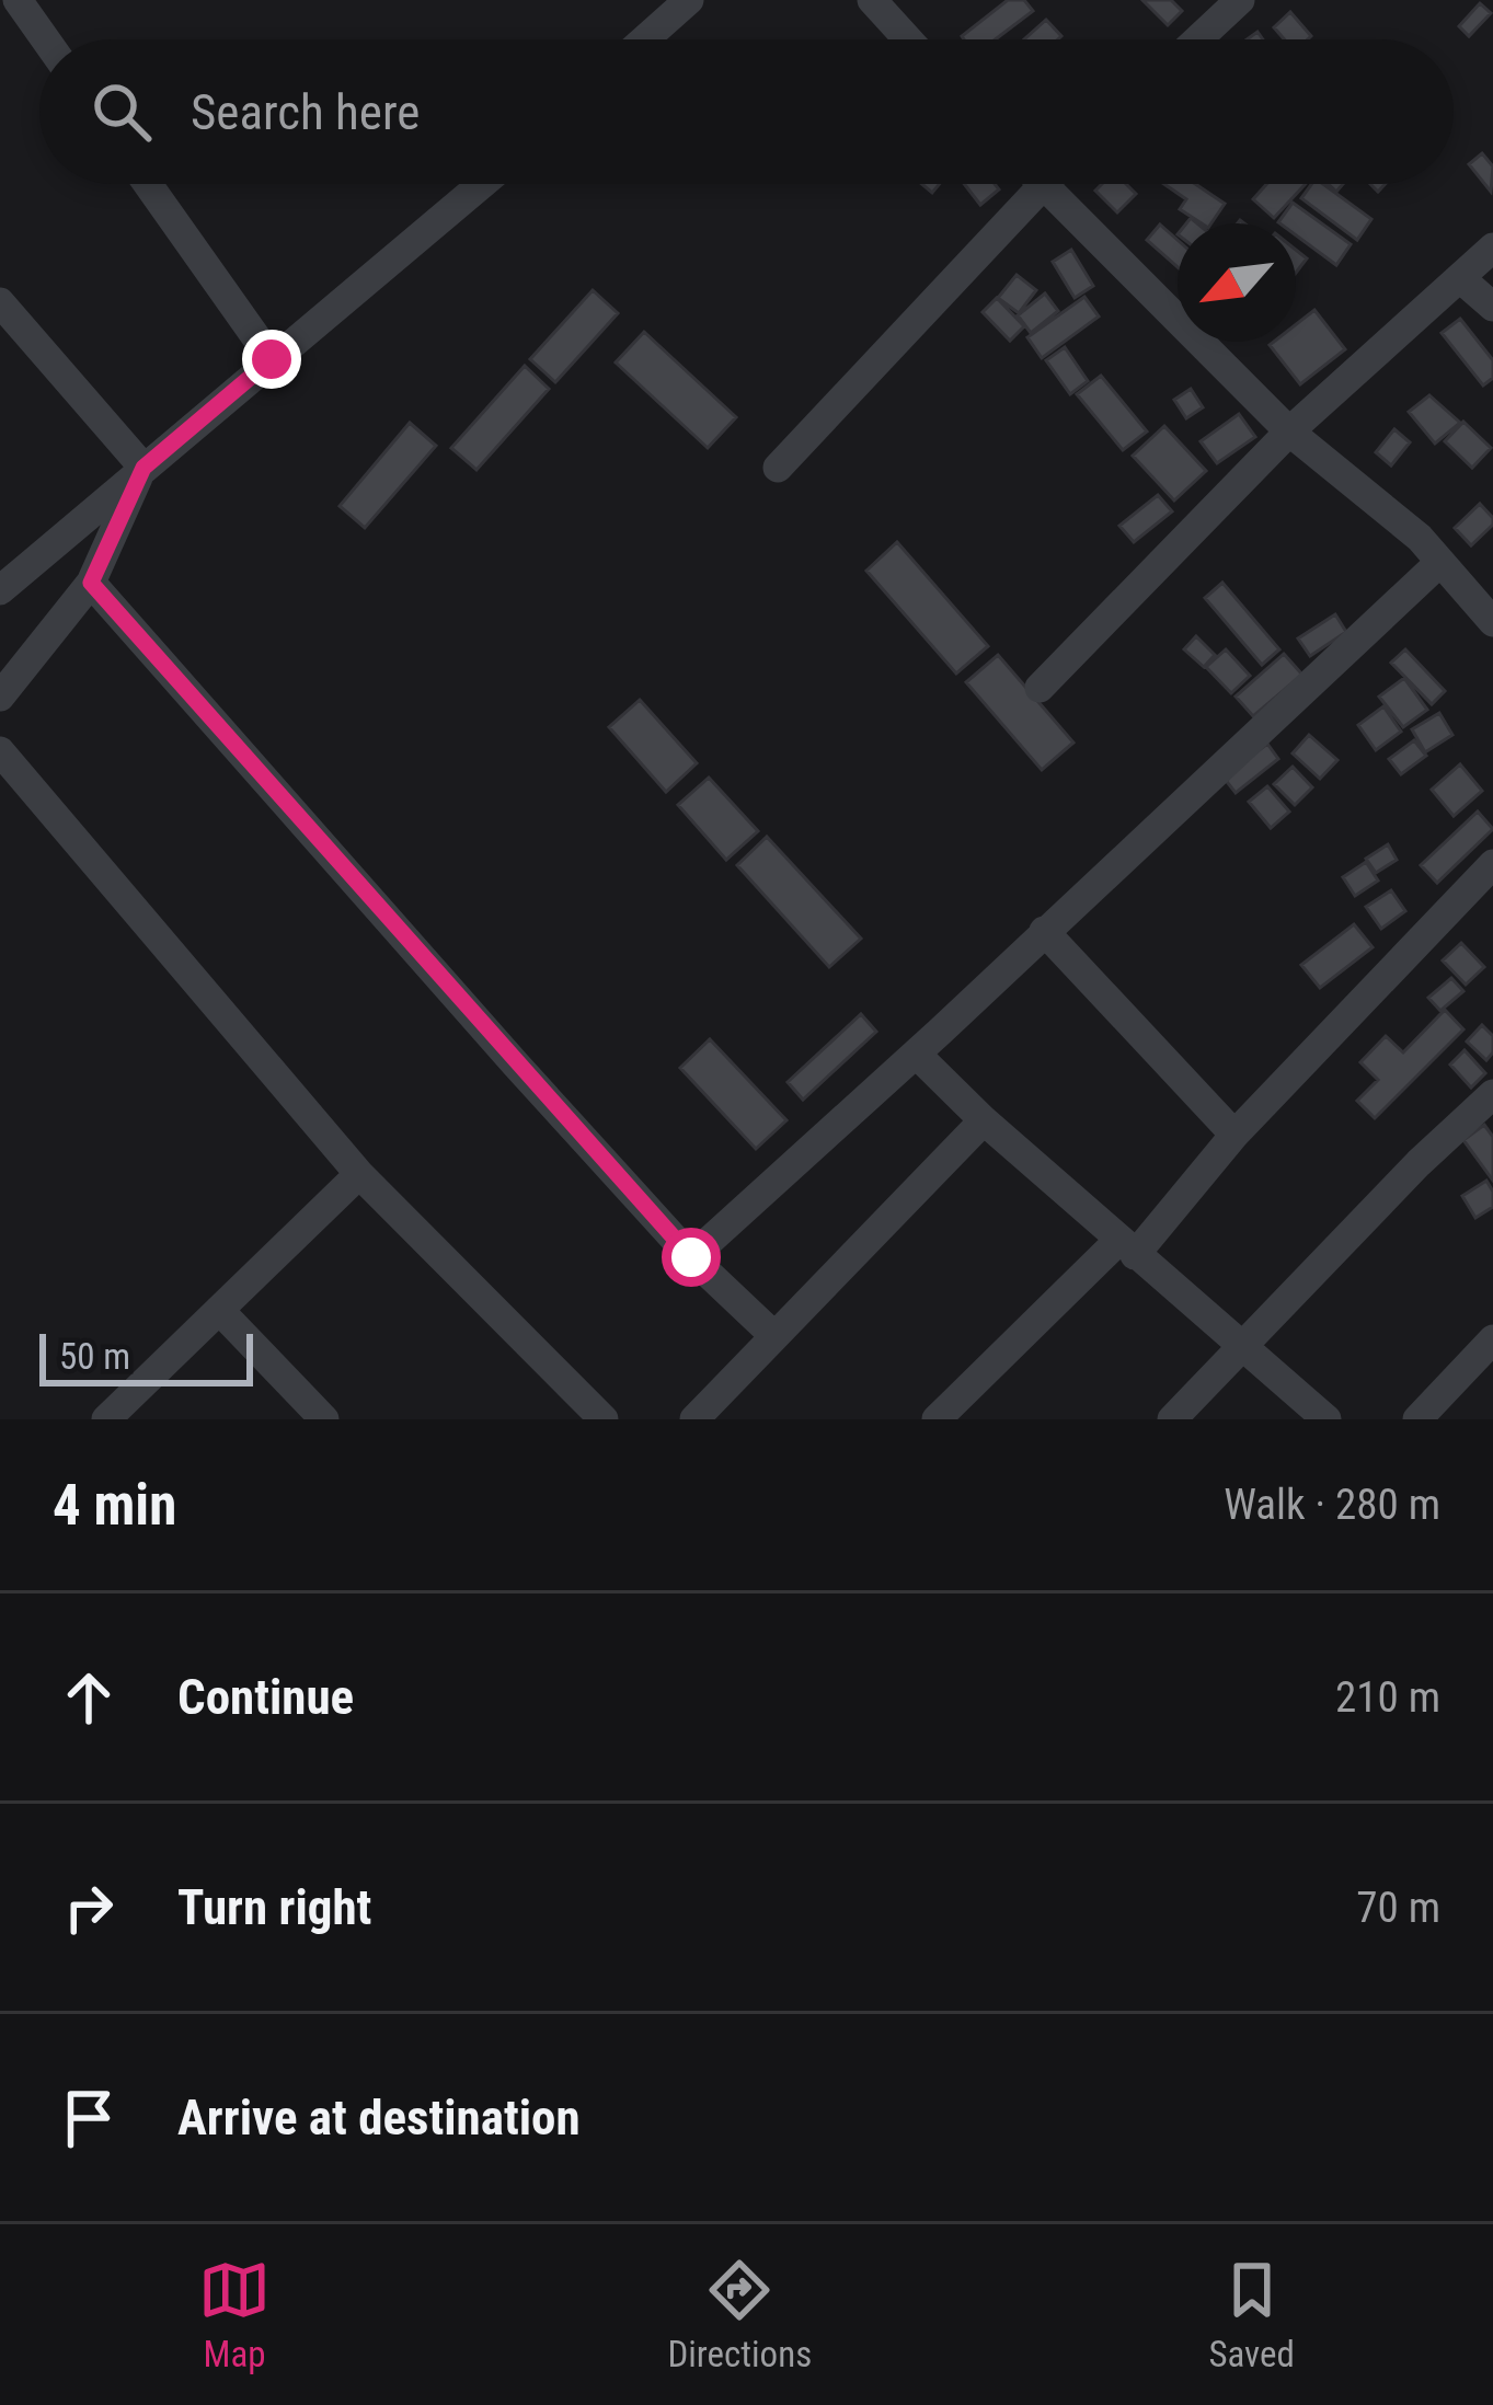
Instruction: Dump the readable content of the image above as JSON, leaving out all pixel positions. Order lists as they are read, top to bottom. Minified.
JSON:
{"scale_bar":"50 m","north":"bottom left","page":{"search":"Search here","scale":"50 m","heading":["4 min","Walk · 280 m"],"list":[["Continue","210 m"],["Turn right","70 m"],"Arrive at destination"],"nav":["Map","Directions","Saved"]}}
